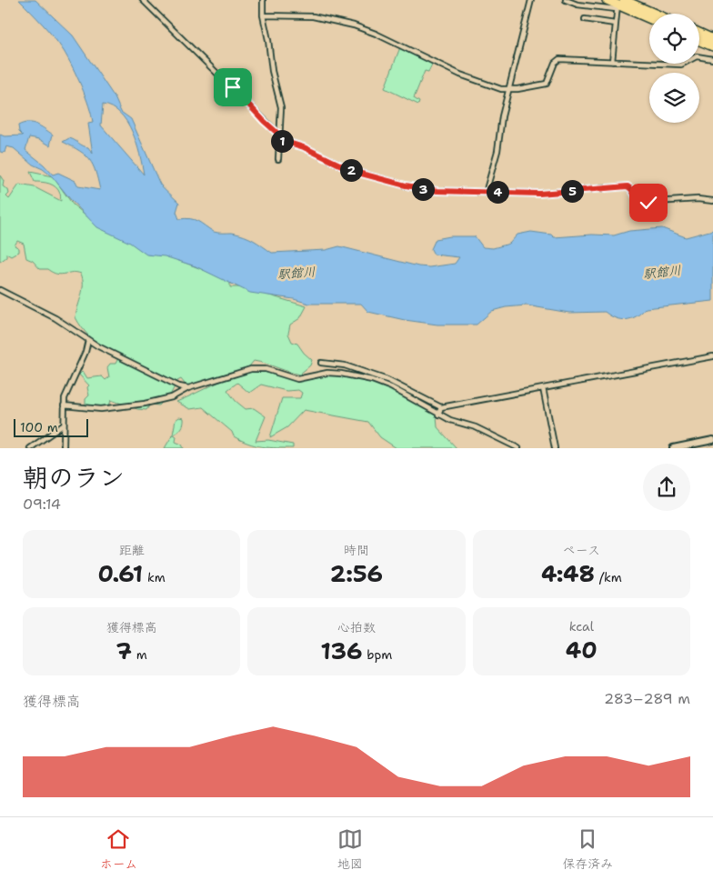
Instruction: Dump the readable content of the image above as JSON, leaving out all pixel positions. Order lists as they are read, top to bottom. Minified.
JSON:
{"water":["駅館川"],"scale_bar":"100 m","page":{"pins":["1","2","3","5","4"],"scale":"100 m","heading":["朝のラン","09:14"],"stats":[["距離","0.61 km"],["時間","2:56"],["ペース","4:48 /km"],["獲得標高","7 m"],["心拍数","136 bpm"],["kcal","40"]],"chart":["獲得標高","283–289 m"],"tabs":["ホーム","地図","保存済み"]}}
